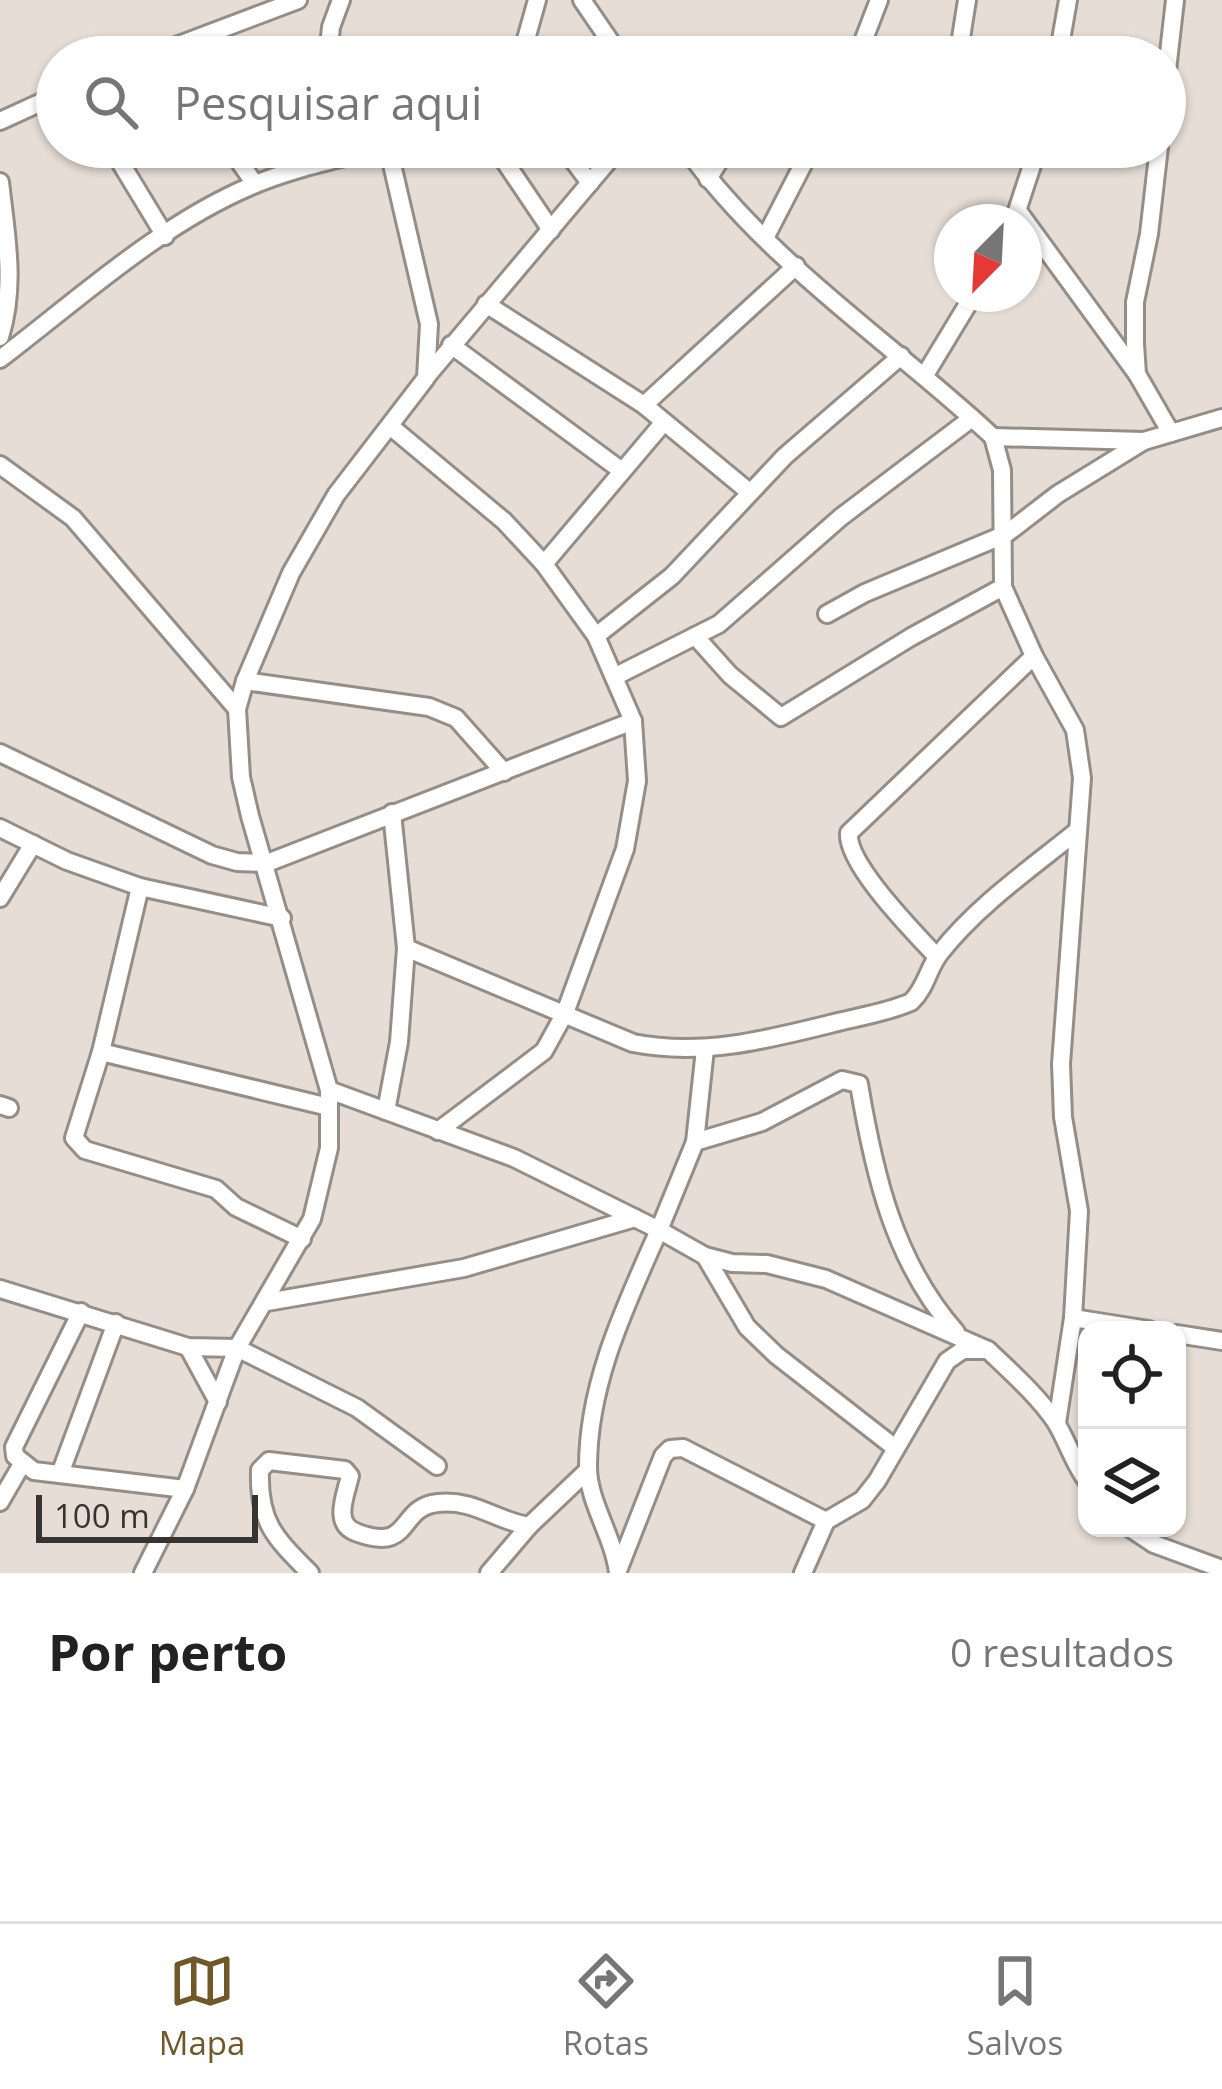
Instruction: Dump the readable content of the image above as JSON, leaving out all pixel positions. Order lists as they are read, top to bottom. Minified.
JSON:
{"scale_bar":"100 m","north":"bottom left","page":{"search":"Pesquisar aqui","scale":"100 m","heading":["Por perto","0 resultados"],"nav":["Mapa","Rotas","Salvos"]}}
